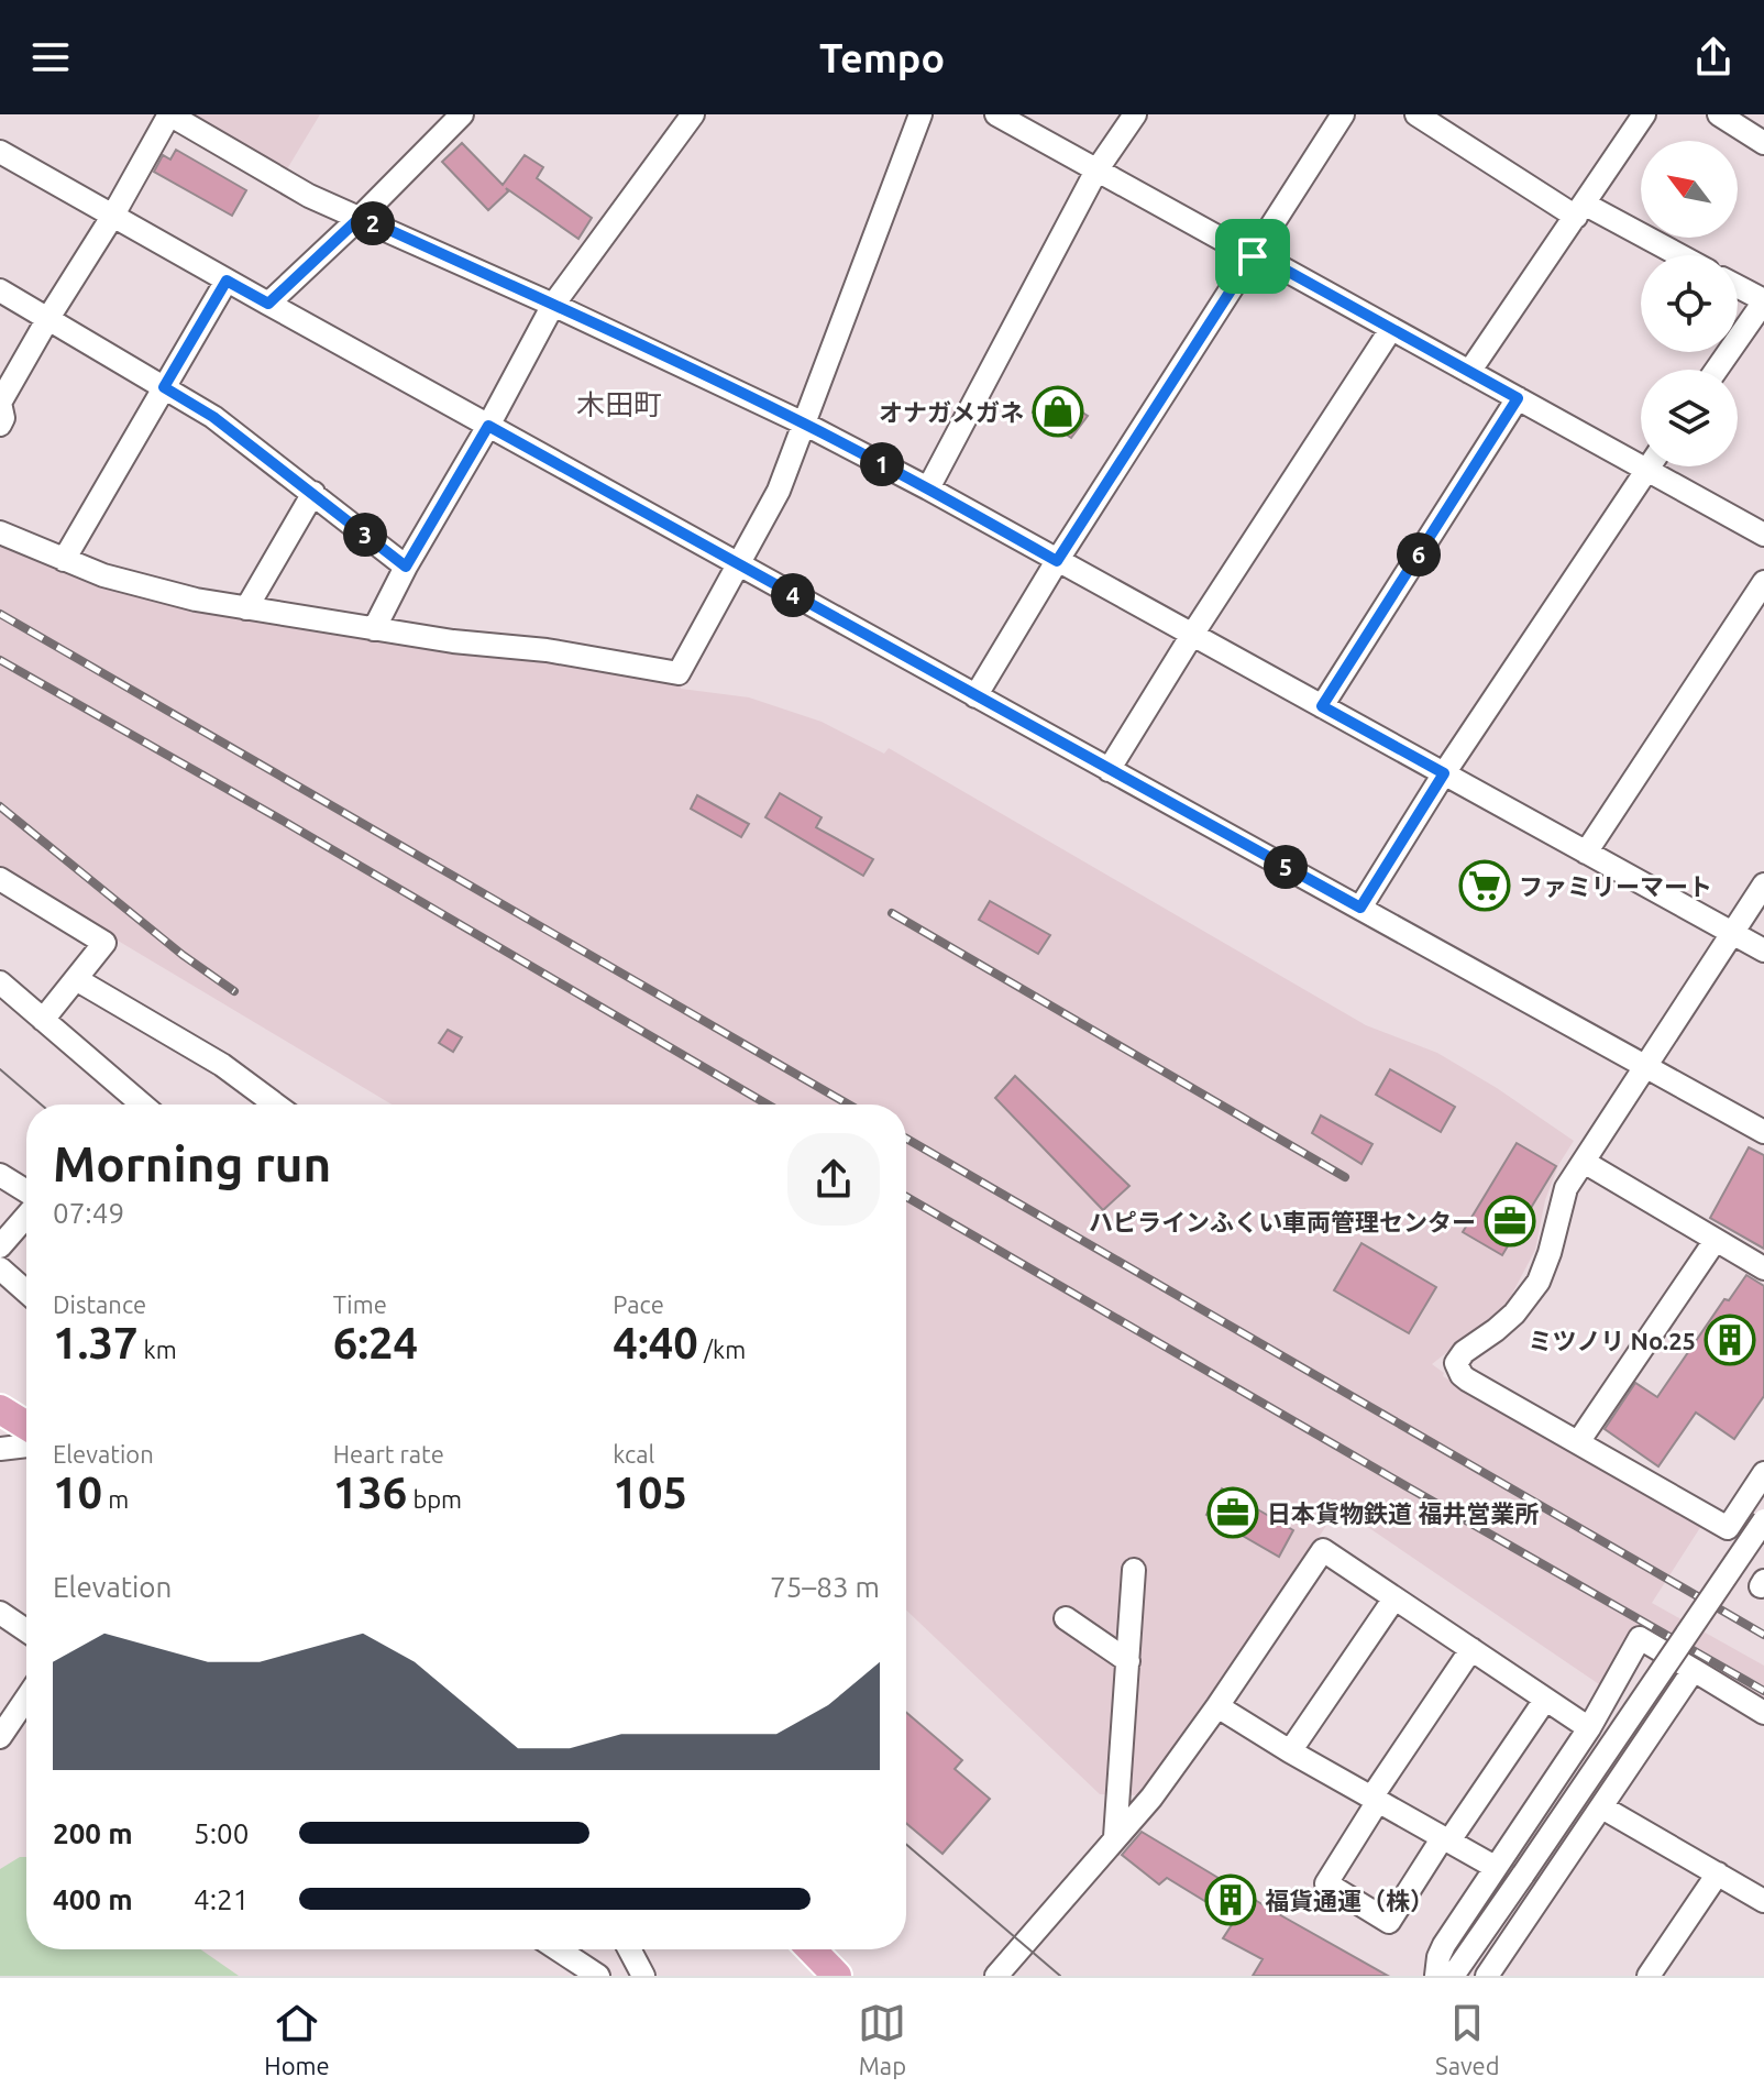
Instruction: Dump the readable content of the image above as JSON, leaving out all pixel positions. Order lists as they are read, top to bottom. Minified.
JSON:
{"districts":["木田町"],"places":{"shop":["オナガメガネ"],"supermarket":["ファミリーマート"],"office":["ハピラインふくい車両管理センター","日本貨物鉄道 福井営業所"],"building":["ミツノリ No.25","福貨通運（株）"]},"north":"top left","page":{"header":"Tempo","pins":["2","1","3","6","4","5"],"heading":["Morning run","07:49"],"stats":[["Distance","1.37 km"],["Time","6:24"],["Pace","4:40 /km"],["Elevation","10 m"],["Heart rate","136 bpm"],["kcal","105"]],"chart":["Elevation","75–83 m"],"list":[{"name":"200 m","note":"5:00"},{"name":"400 m","note":"4:21"}],"tabs":["Home","Map","Saved"]}}
